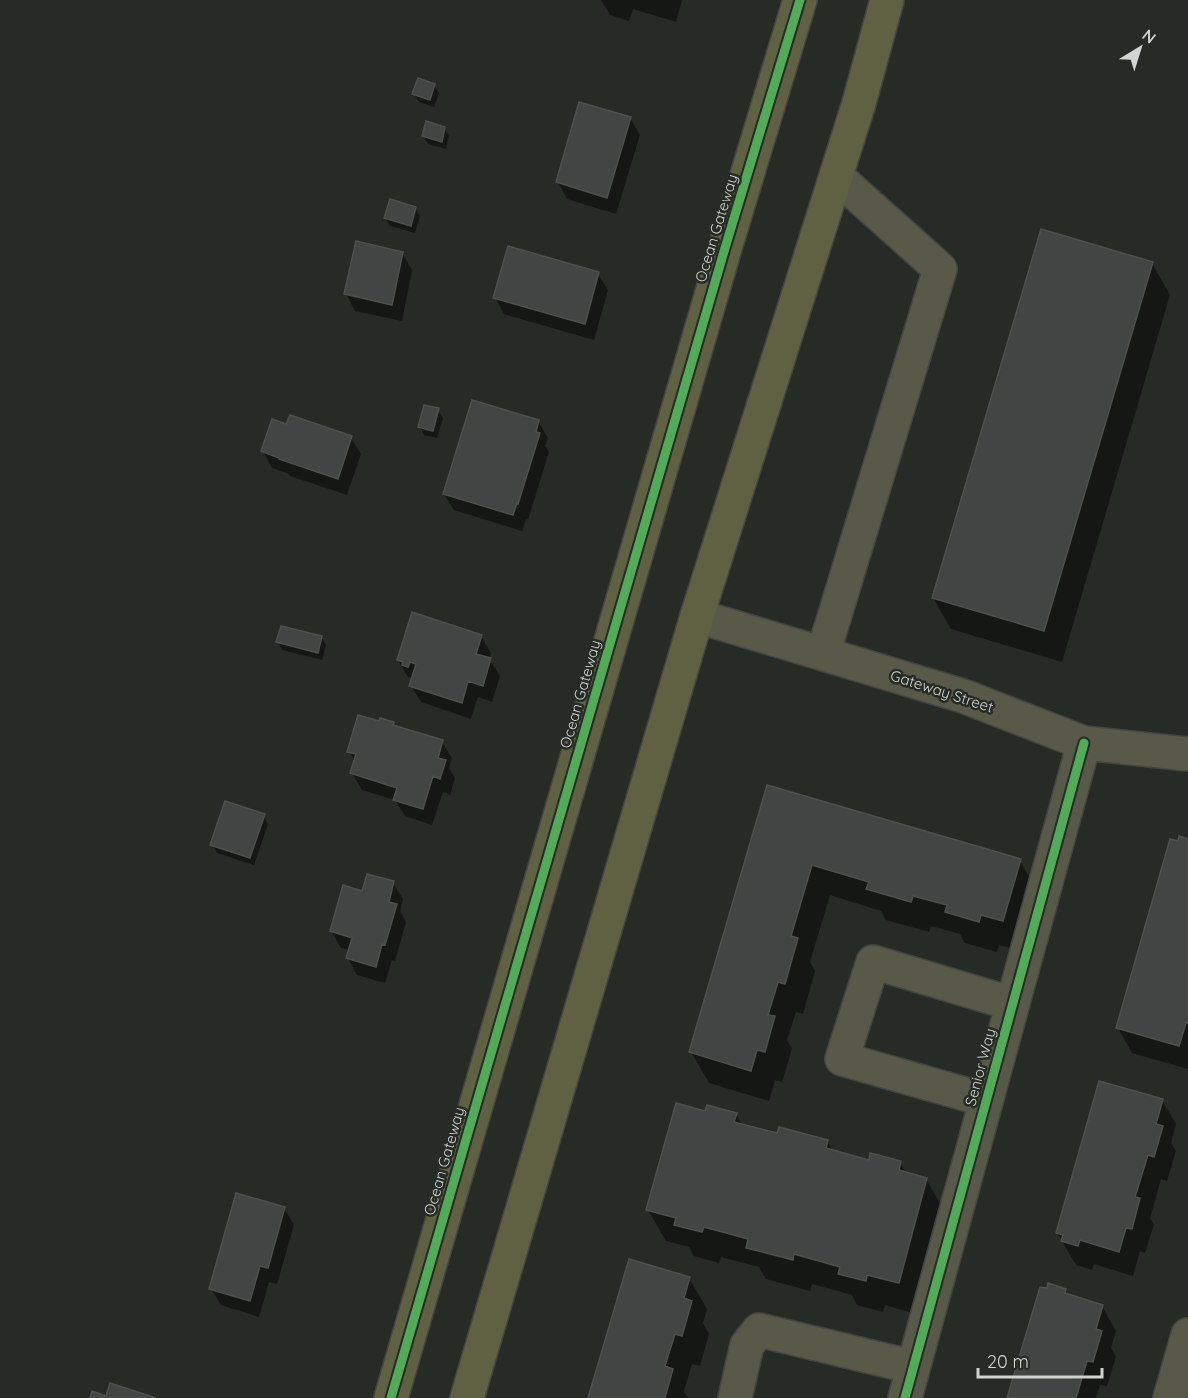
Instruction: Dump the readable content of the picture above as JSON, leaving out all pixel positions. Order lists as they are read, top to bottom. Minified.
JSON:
{"streets":{"main road":["Ocean Gateway"],"street":["Gateway Street","Senior Way"]},"crossings":[["Gateway Street","Senior Way"]],"scale_bar":"20 m","north":"top right"}
